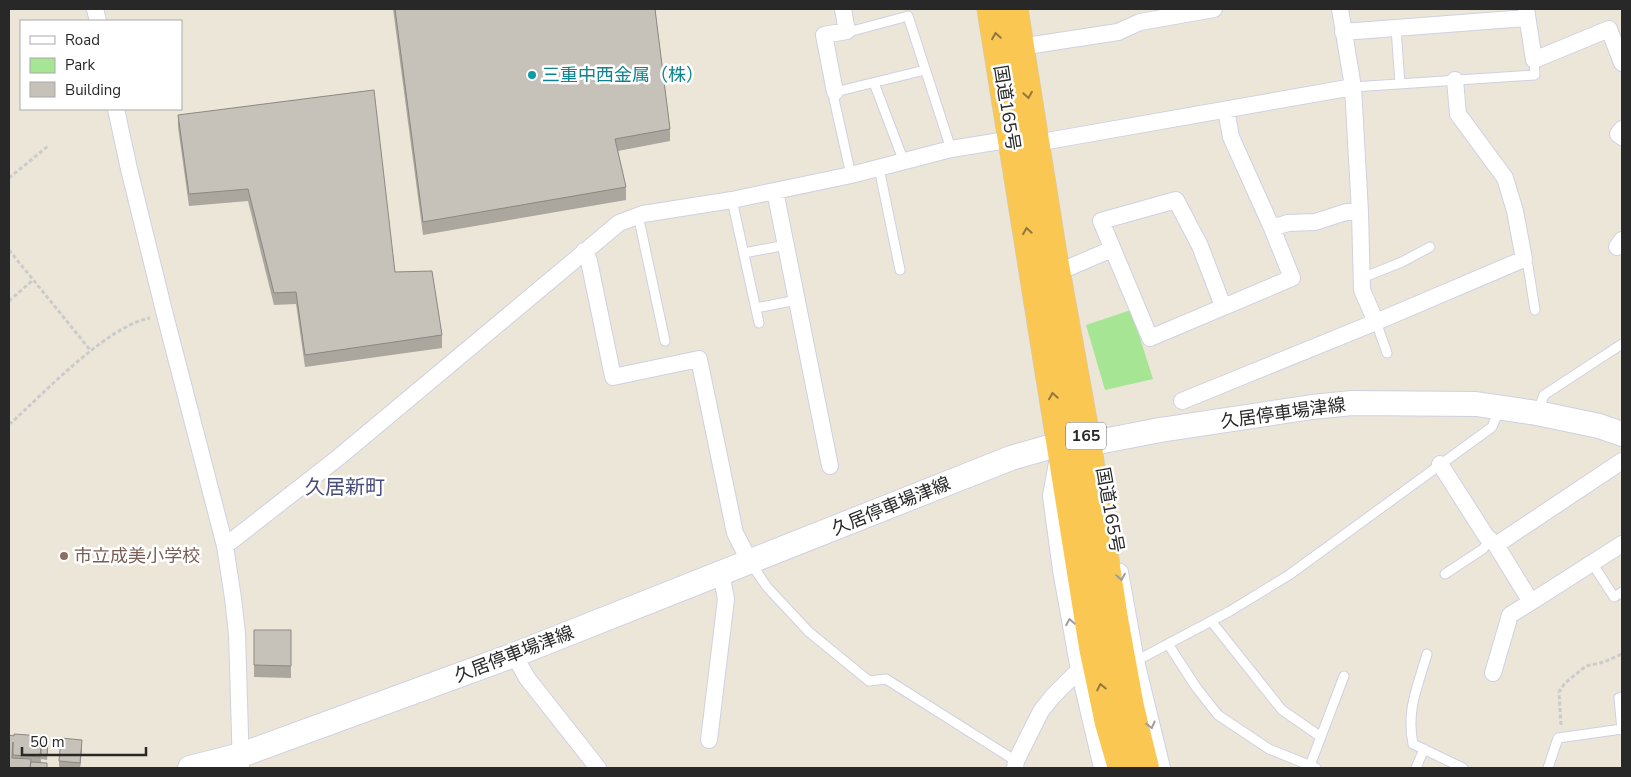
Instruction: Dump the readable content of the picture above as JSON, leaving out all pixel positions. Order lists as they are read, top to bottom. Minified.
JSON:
{"streets":{"highway":["国道165号","165"],"main road":["久居停車場津線"]},"crossings":[["国道165号","久居停車場津線"]],"districts":["久居新町"],"places":["三重中西金属（株）","市立成美小学校"],"legend":["Road","Park","Building"],"scale_bar":"50 m"}
